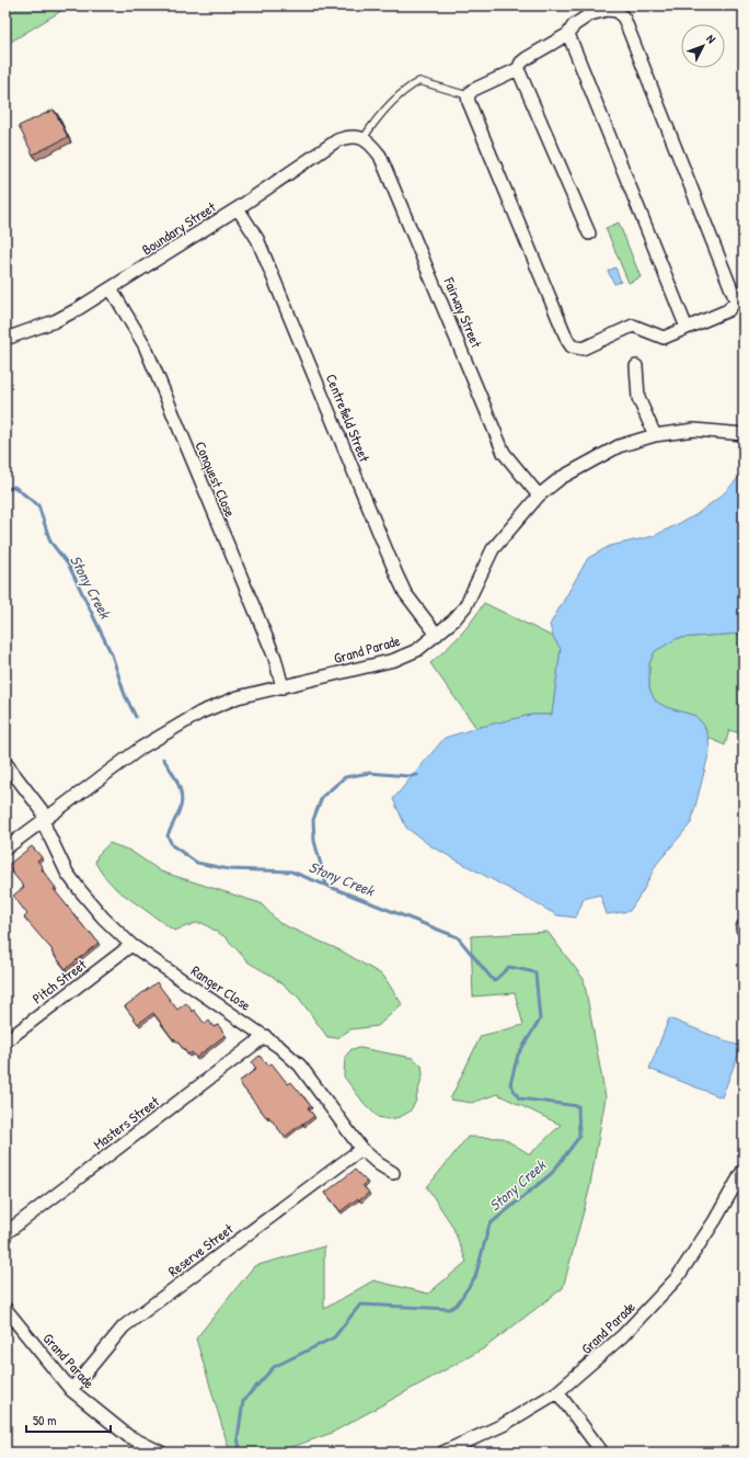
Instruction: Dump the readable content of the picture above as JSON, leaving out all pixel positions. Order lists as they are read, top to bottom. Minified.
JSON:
{"streets":{"street":["Boundary Street","Fairway Street","Centrefield Street","Conquest Close","Grand Parade","Pitch Street","Ranger Close","Masters Street","Reserve Street"]},"crossings":[["Boundary Street","Fairway Street"],["Boundary Street","Centrefield Street"],["Boundary Street","Conquest Close"],["Fairway Street","Grand Parade"],["Centrefield Street","Grand Parade"],["Conquest Close","Grand Parade"],["Grand Parade","Ranger Close"],["Grand Parade","Reserve Street"],["Pitch Street","Ranger Close"],["Ranger Close","Masters Street"],["Ranger Close","Reserve Street"]],"water":["Stony Creek"],"scale_bar":"50 m","north":"top right"}
